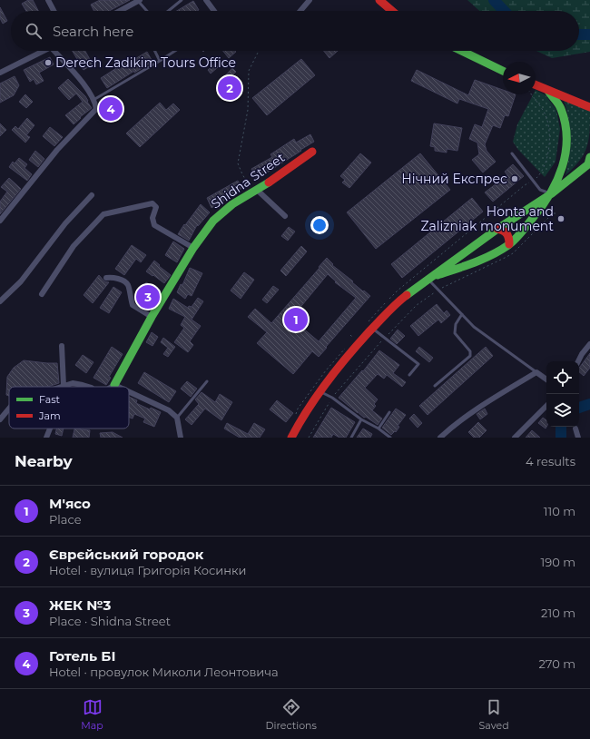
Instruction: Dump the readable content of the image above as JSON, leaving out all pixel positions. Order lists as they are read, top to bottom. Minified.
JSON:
{"streets":{"main road":["Shidna Street"]},"places":["Derech Zadikim Tours Office","Нічний Експрес","Honta and Zalizniak monument"],"legend":["Fast","Jam"],"north":"left","page":{"search":"Search here","pins":["2","4","3","1"],"heading":["Nearby","4 results"],"list":[{"mark":"1","name":"М'ясо","note":"Place","value":"110 m"},{"mark":"2","name":"Єврєйський городок","note":"Hotel · вулиця Григорія Косинки","value":"190 m"},{"mark":"3","name":"ЖЕК №3","note":"Place · Shidna Street","value":"210 m"},{"mark":"4","name":"Готель БІ","note":"Hotel · провулок Миколи Леонтовича","value":"270 m"}],"nav":["Map","Directions","Saved"]}}
